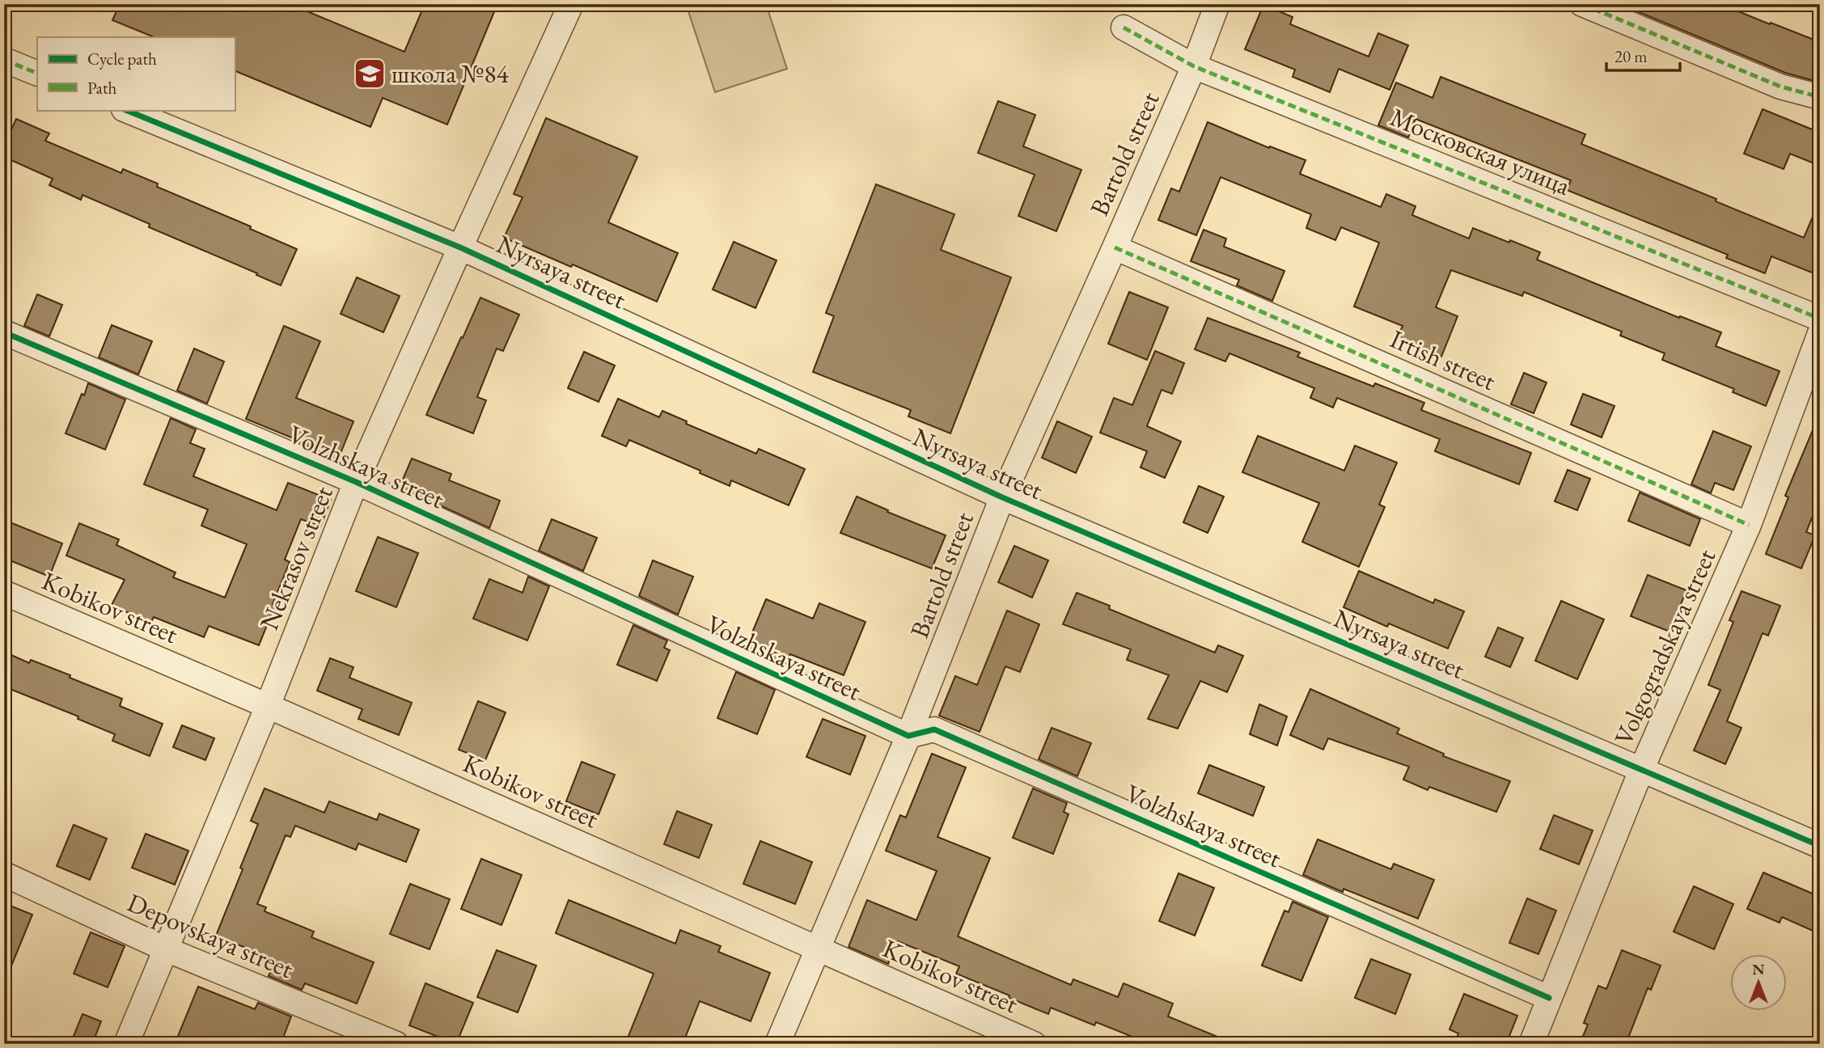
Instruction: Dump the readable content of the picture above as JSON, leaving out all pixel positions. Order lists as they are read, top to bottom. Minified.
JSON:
{"streets":{"street":["Московская улица","Bartold street","Nyrsaya street","Irtish street","Volzhskaya street","Nekrasov street","Kobikov street","Volgogradskaya street","Depovskaya street"]},"crossings":[["Московская улица","Bartold street"],["Bartold street","Nyrsaya street"],["Bartold street","Irtish street"],["Bartold street","Volzhskaya street"],["Bartold street","Kobikov street"],["Nyrsaya street","Nekrasov street"],["Nyrsaya street","Volgogradskaya street"],["Irtish street","Volgogradskaya street"],["Volzhskaya street","Nekrasov street"],["Volzhskaya street","Volgogradskaya street"],["Nekrasov street","Kobikov street"],["Nekrasov street","Depovskaya street"]],"places":{"school or university":["школа №84"]},"legend":["Cycle path","Path"],"scale_bar":"20 m","north":"top"}
